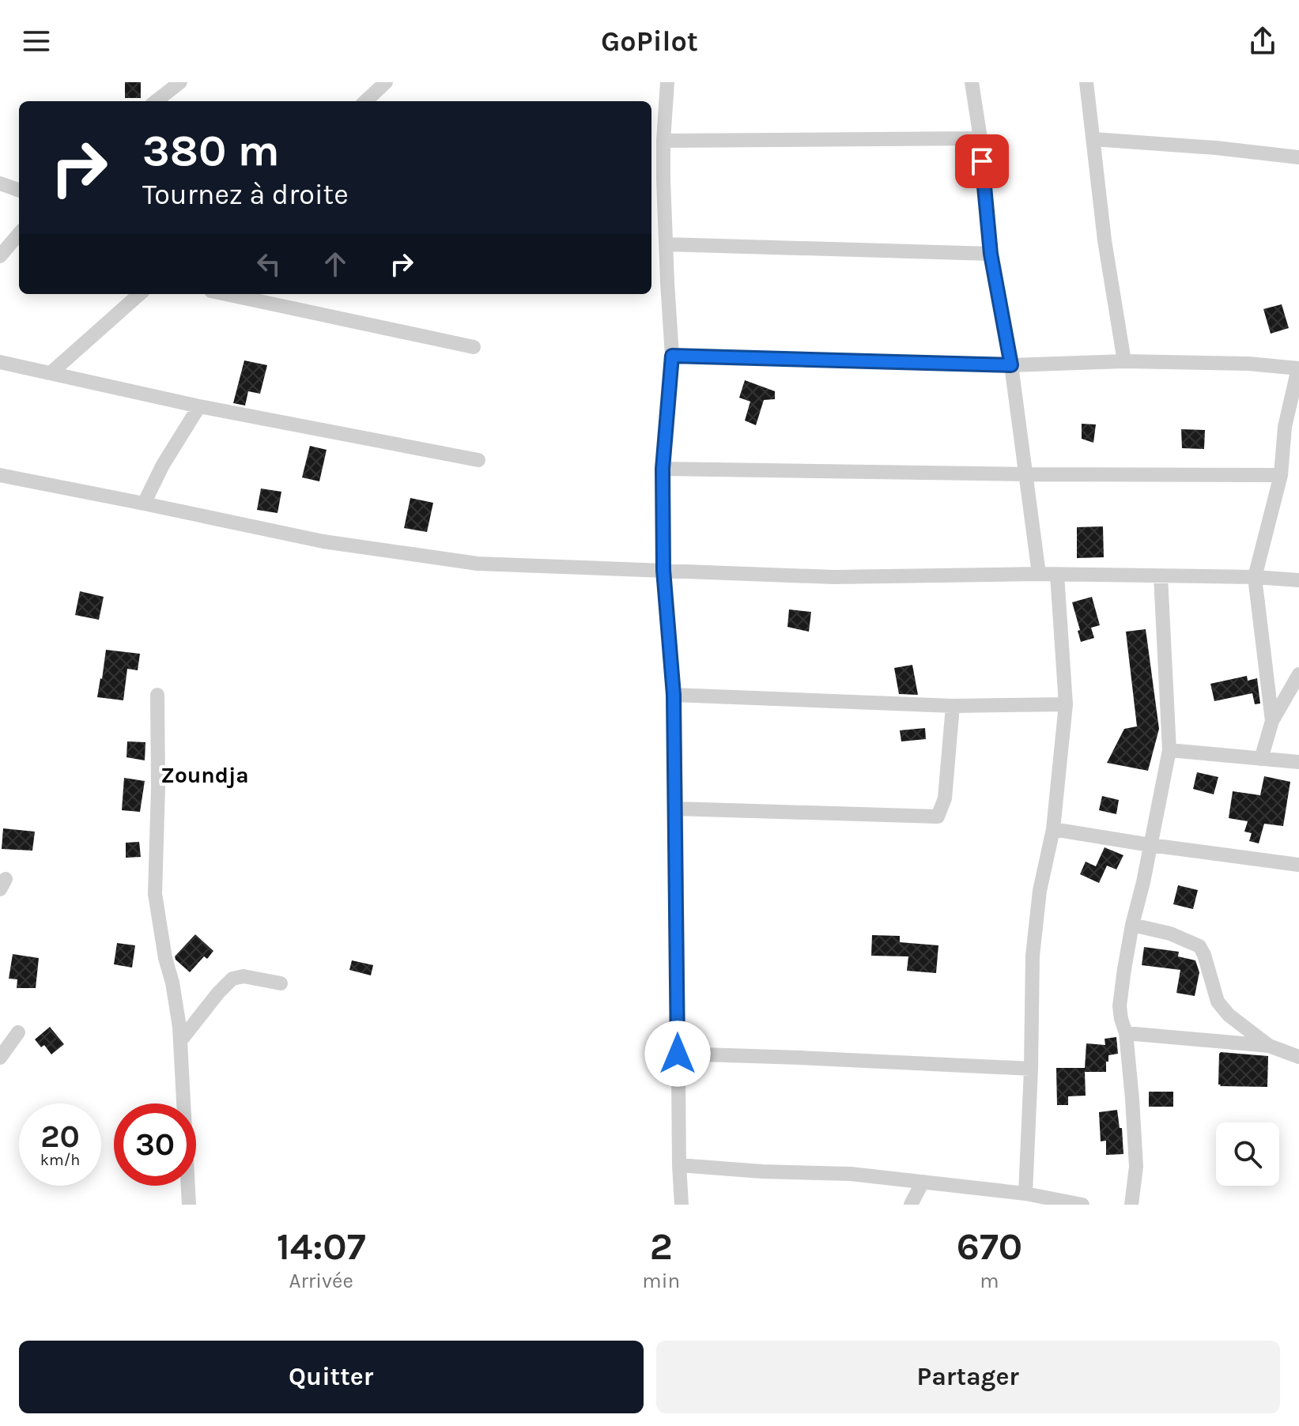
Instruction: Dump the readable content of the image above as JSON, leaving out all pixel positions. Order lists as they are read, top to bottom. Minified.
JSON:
{"districts":["Zoundja"],"page":{"header":"GoPilot","turn":["380 m","Tournez à droite"],"speed":"20 km/h","limit":"30","eta":["14:07","Arrivée","2","min","670","m"],"buttons":["Quitter","Partager"]}}
